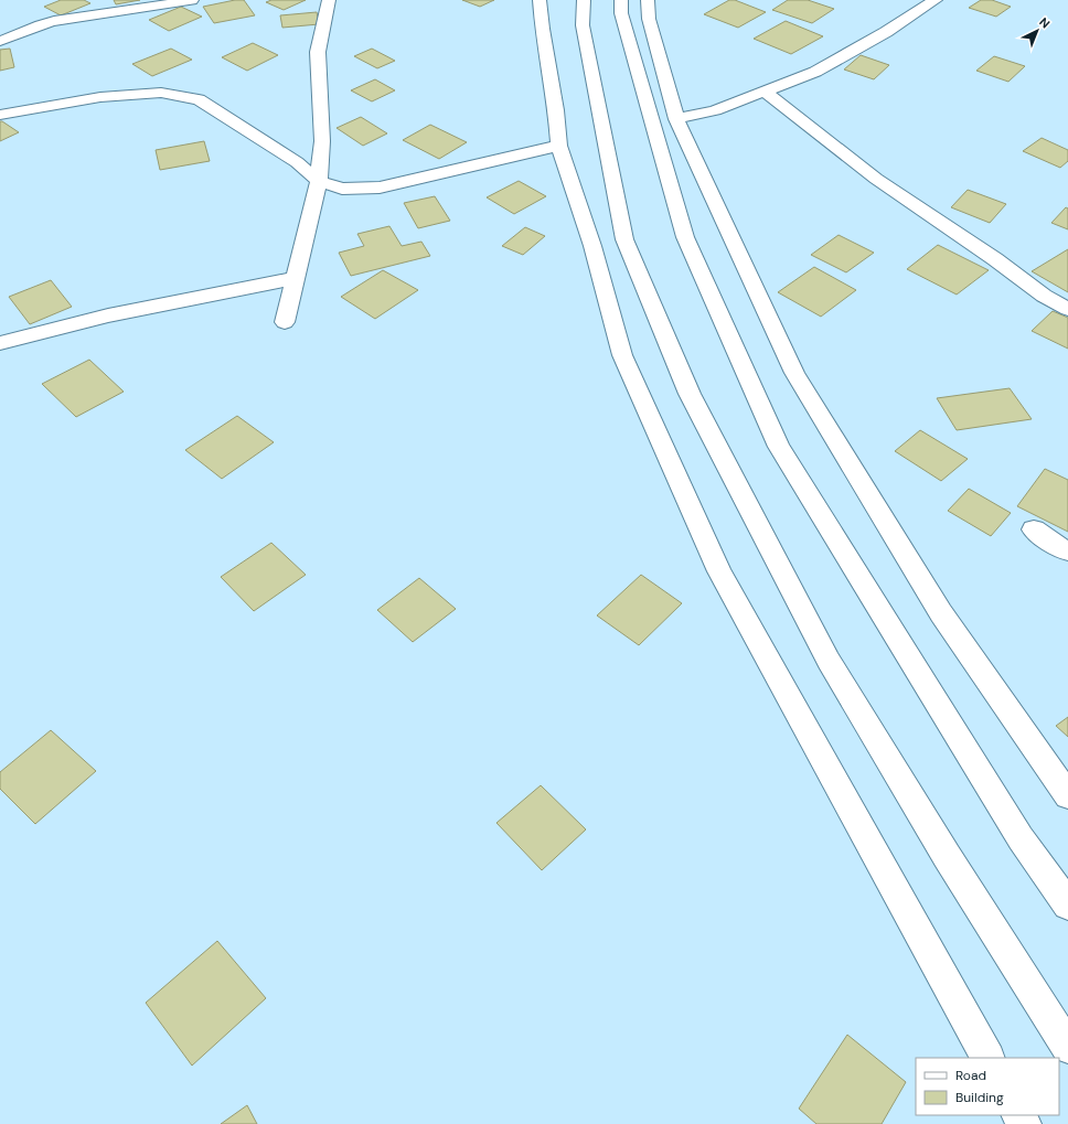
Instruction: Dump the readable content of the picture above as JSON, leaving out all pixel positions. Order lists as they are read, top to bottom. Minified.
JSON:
{"legend":["Road","Building"],"north":"top right"}
